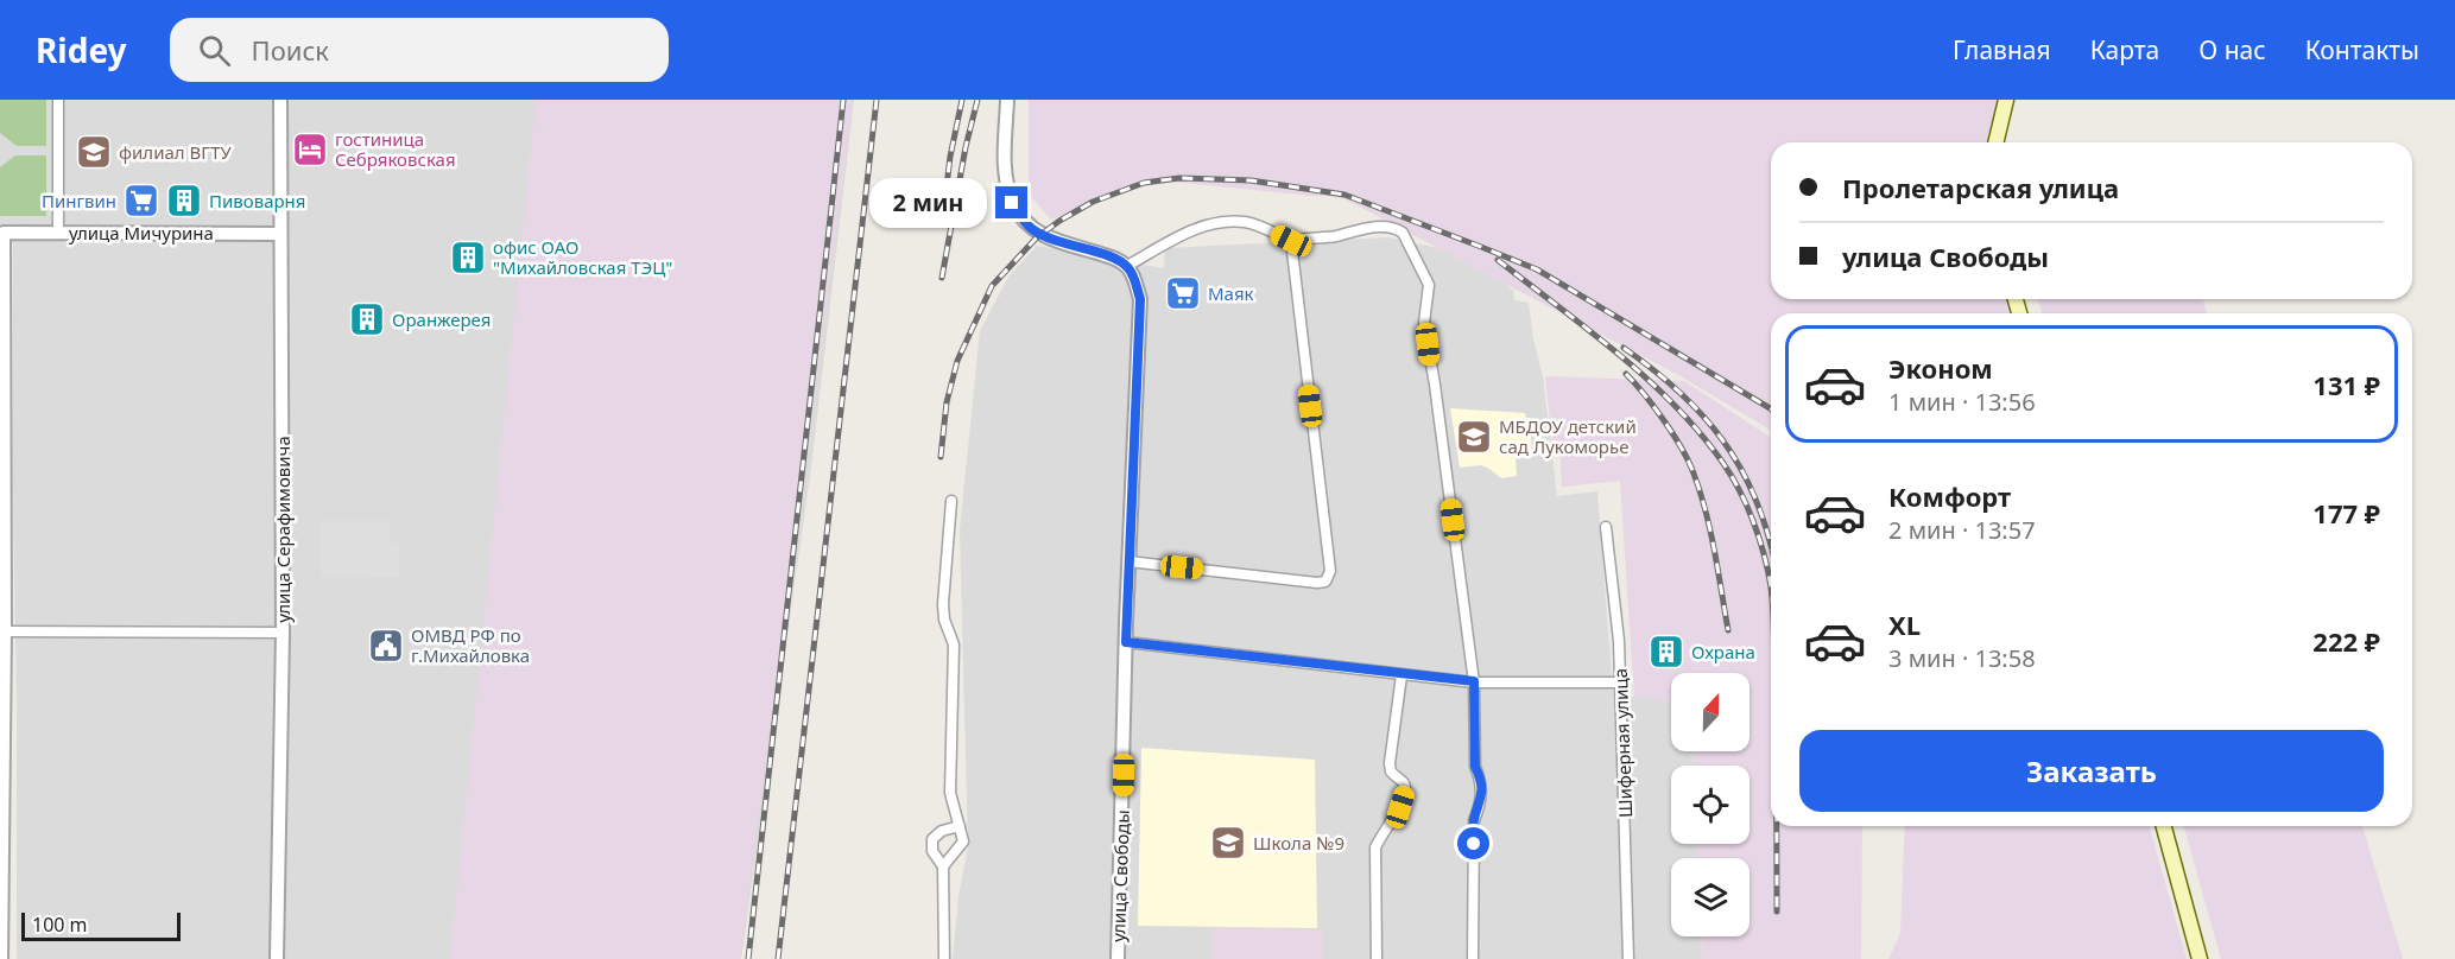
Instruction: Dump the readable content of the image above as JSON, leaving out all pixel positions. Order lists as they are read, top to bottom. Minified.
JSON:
{"streets":{"street":["улица Мичурина","улица Серафимовича","Шиферная улица","улица Свободы"]},"crossings":[["улица Мичурина","улица Серафимовича"]],"places":{"hotel":["гостиница Себряковская"],"school or university":["филиал ВГТУ","МБДОУ детский сад Лукоморье","Школа №9"],"supermarket":["Пингвин","Mаяк"],"building":["Пивоварня","офис ОАО \"Михайловская ТЭЦ\"","Оранжерея","Охрана"],"public building":["ОМВД РФ по г.Михайловка"]},"scale_bar":"100 m","north":"top","page":{"header":"Ridey","search":"Поиск","nav":["Главная","Карта","О нас","Контакты"],"banner":["Пролетарская улица","улица Свободы"],"bubble":"2 мин","list":[{"name":"Эконом","note":"1 мин · 13:56","value":"131 ₽"},{"name":"Комфорт","note":"2 мин · 13:57","value":"177 ₽"},{"name":"XL","note":"3 мин · 13:58","value":"222 ₽"}],"buttons":"Заказать","scale":"100 m"}}
